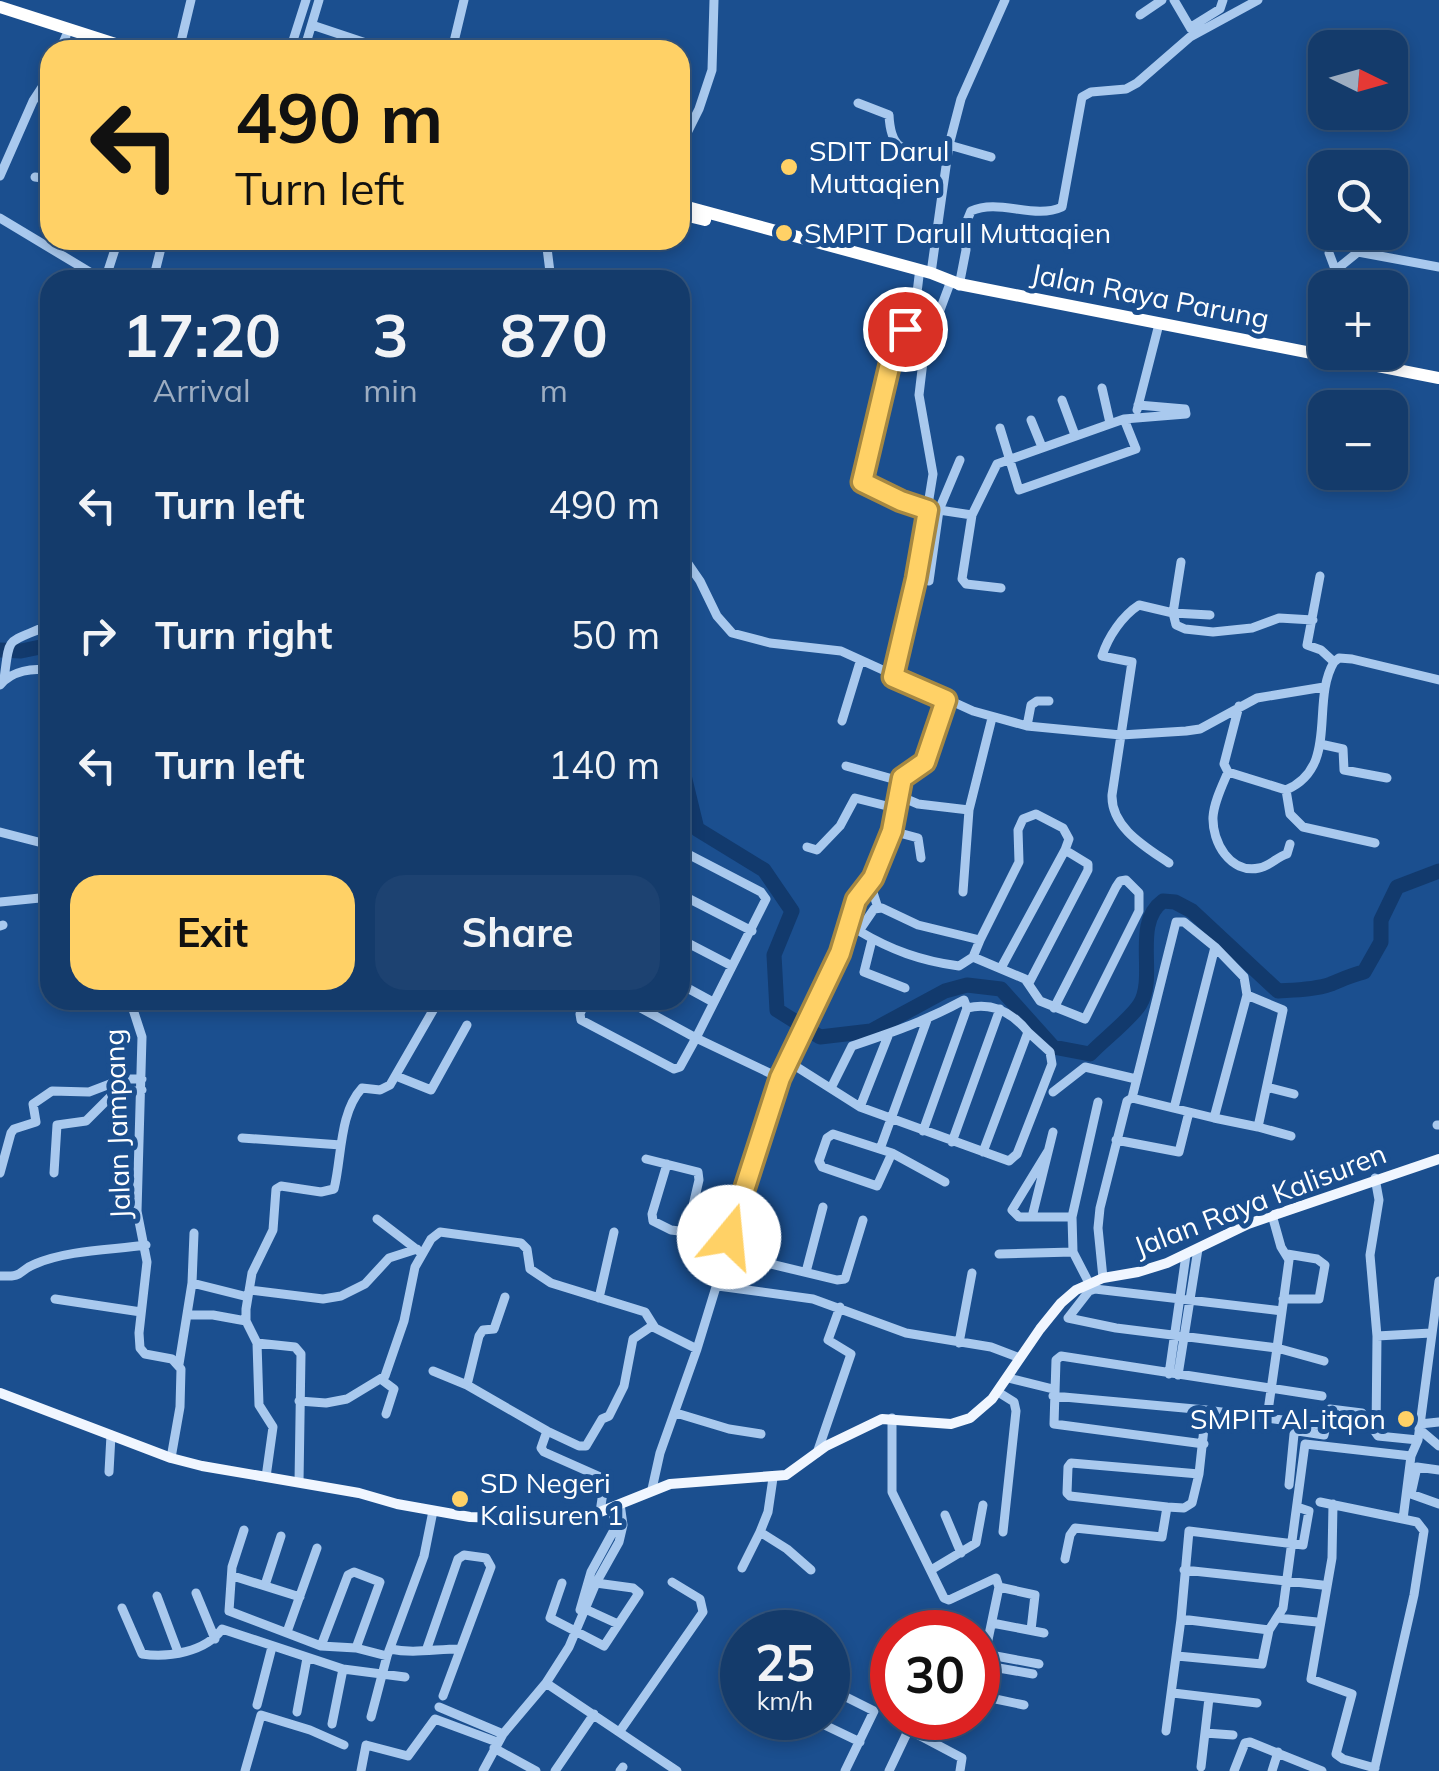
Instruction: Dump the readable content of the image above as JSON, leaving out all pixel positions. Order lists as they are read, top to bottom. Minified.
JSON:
{"streets":{"highway":["Jalan Raya Parung"],"main road":["Jalan Raya Kalisuren"],"street":["Jalan Jampang"]},"places":["SDIT Darul Muttaqien","SMPIT Darull Muttaqien","SMPIT Al-itqon","SD Negeri Kalisuren 1"],"north":"right","page":{"map_buttons":["+","−"],"turn":["490 m","Turn left"],"eta":["17:20","Arrival","3","min","870","m"],"list":[{"name":"Turn left","value":"490 m"},{"name":"Turn right","value":"50 m"},{"name":"Turn left","value":"140 m"}],"buttons":["Exit","Share"],"speed":"25 km/h","limit":"30"}}
